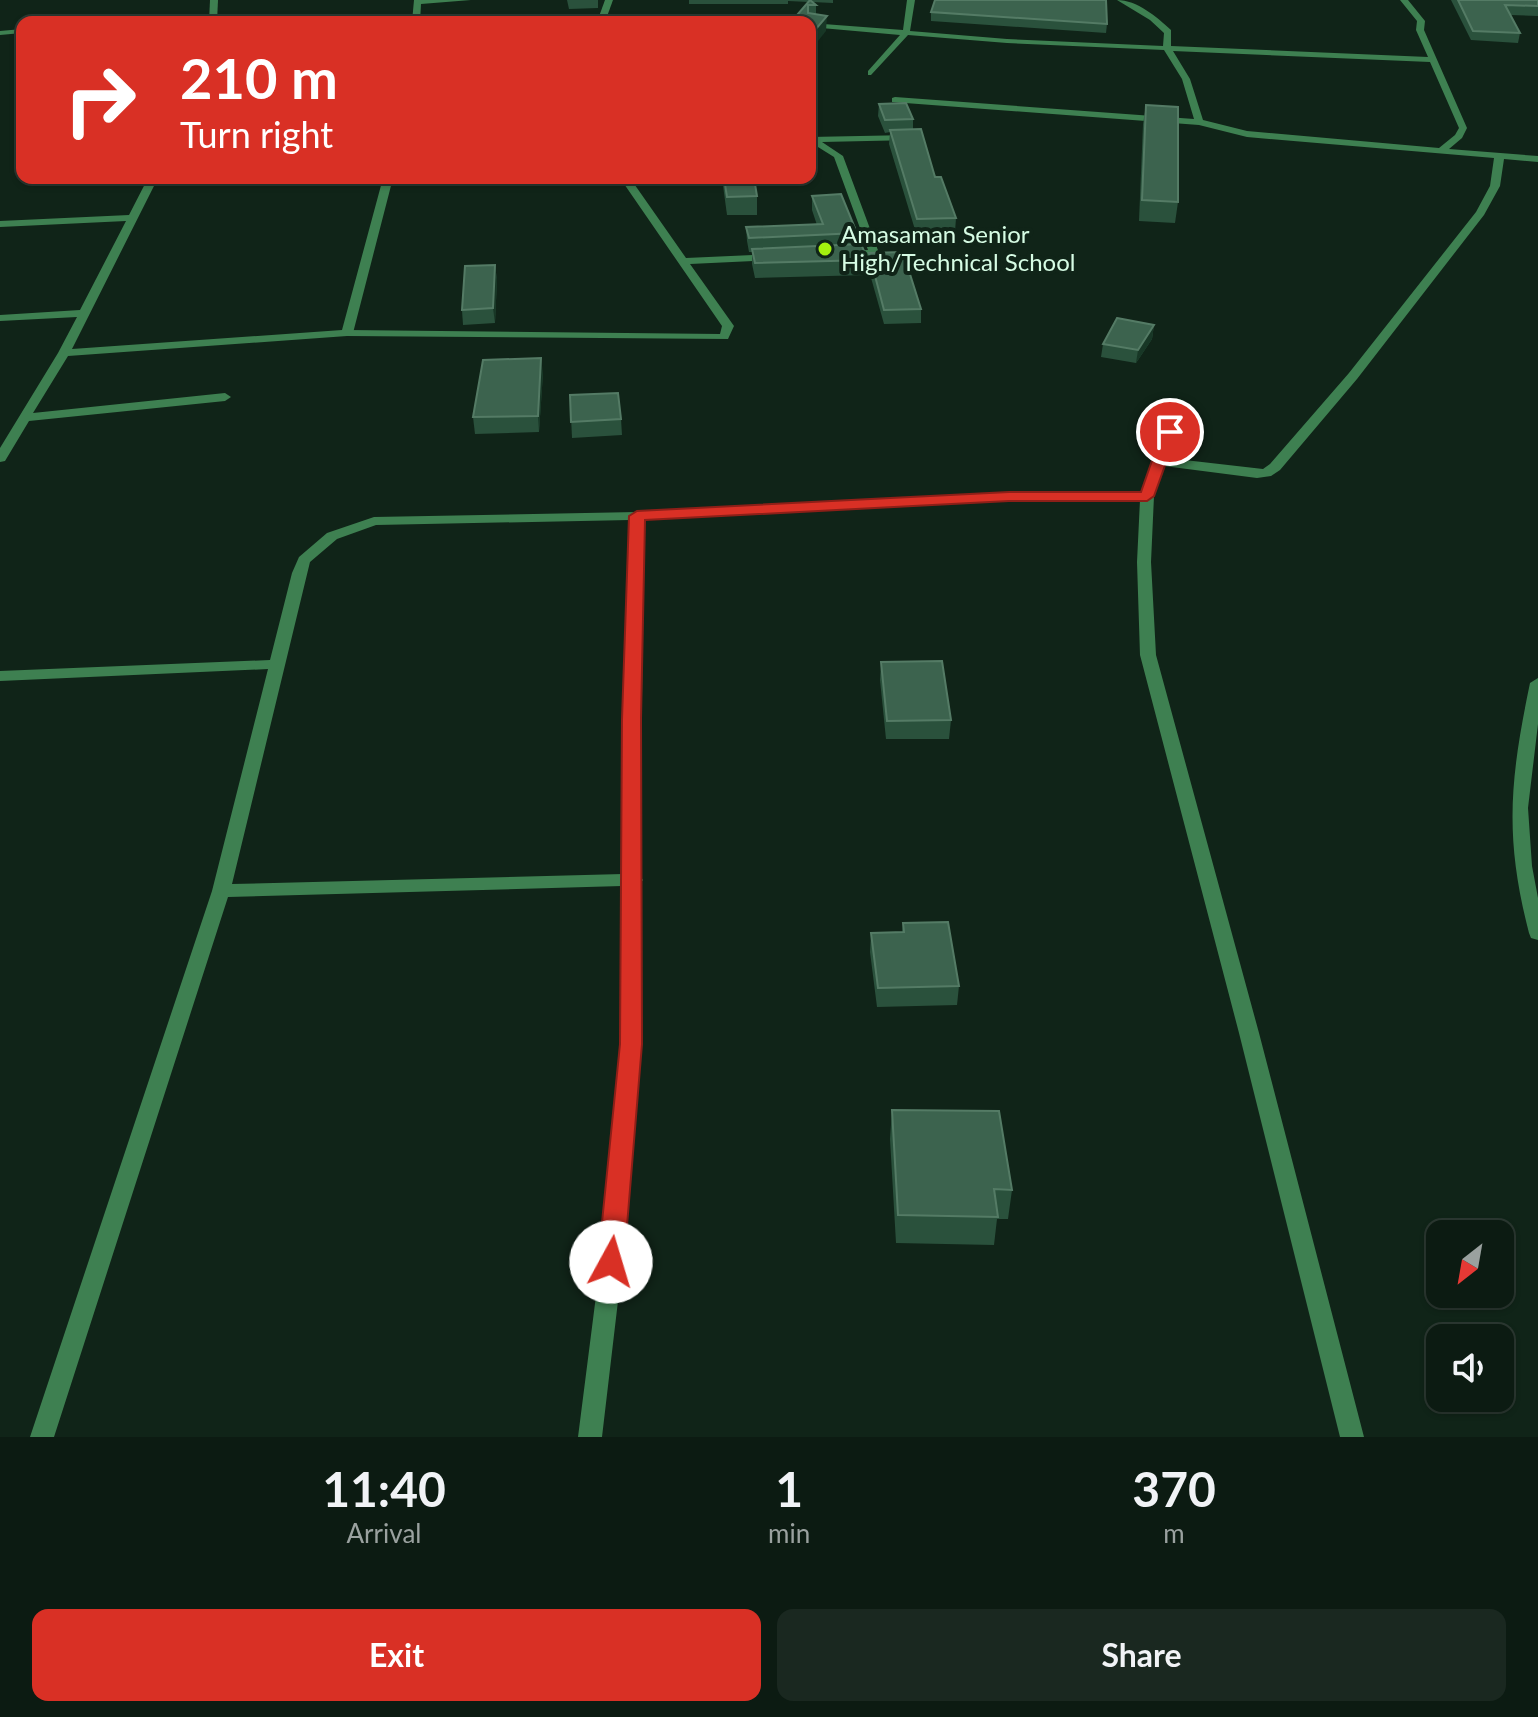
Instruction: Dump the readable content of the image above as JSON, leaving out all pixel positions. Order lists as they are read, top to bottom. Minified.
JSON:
{"places":["Amasaman Senior High/Technical School"],"north":"bottom left","page":{"turn":["210 m","Turn right"],"eta":["11:40","Arrival","1","min","370","m"],"buttons":["Exit","Share"]}}
